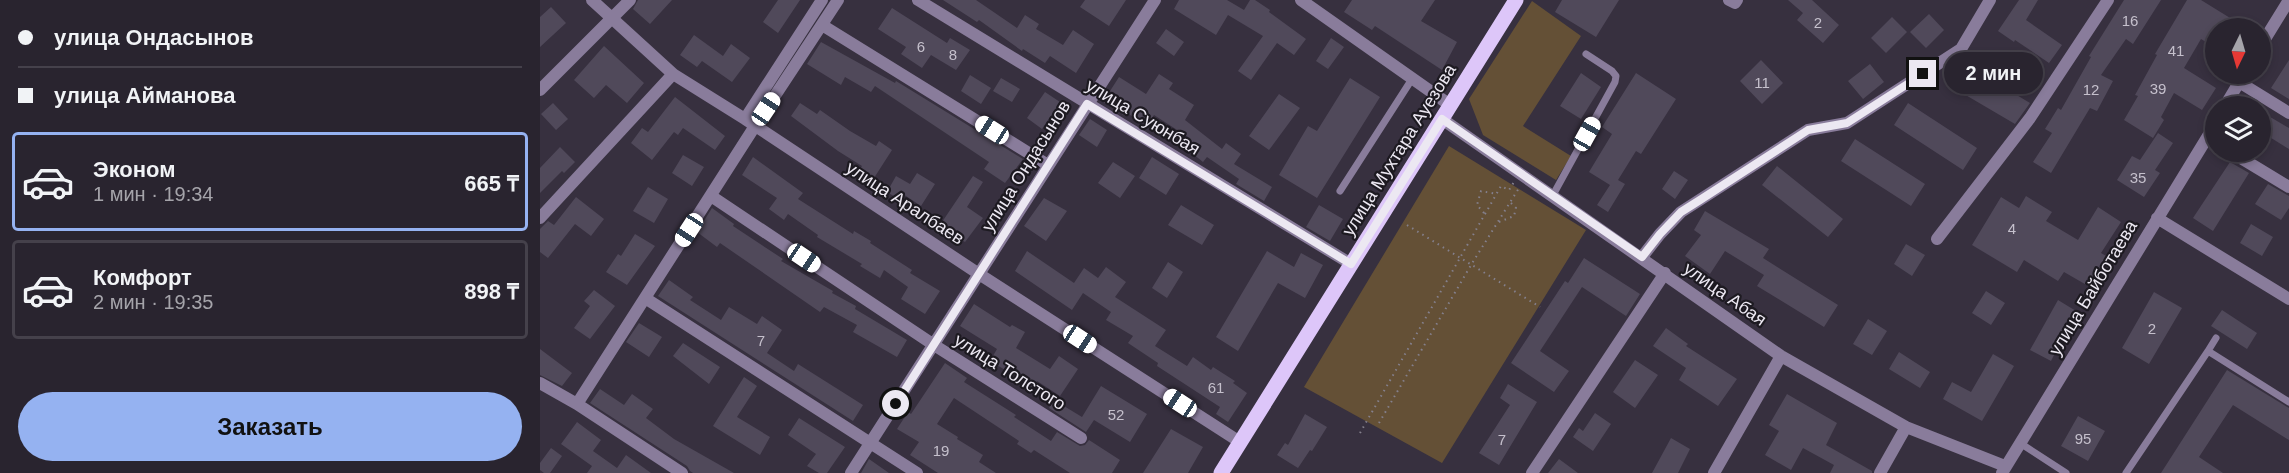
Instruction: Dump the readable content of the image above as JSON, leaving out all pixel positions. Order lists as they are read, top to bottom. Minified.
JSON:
{"streets":{"main road":["улица Мухтара Ауезова"],"street":["улица Суюнбая","улица Ондасынов","улица Аралбаев","улица Байботаева","улица Абая","улица Толстого"]},"crossings":[["улица Суюнбая","улица Мухтара Ауезова"],["улица Суюнбая","улица Ондасынов"],["улица Мухтара Ауезова","улица Аралбаев"],["улица Мухтара Ауезова","улица Абая"],["улица Ондасынов","улица Аралбаев"],["улица Ондасынов","улица Толстого"],["улица Байботаева","улица Абая"]],"house_numbers":["16","2","6","41","8","11","39","12","35","4","2","7","61","52","95","7","19"],"north":"bottom","page":{"banner":["улица Ондасынов","улица Айманова"],"bubble":"2 мин","list":[{"name":"Эконом","note":"1 мин · 19:34","value":"665 ₸"},{"name":"Комфорт","note":"2 мин · 19:35","value":"898 ₸"}],"buttons":"Заказать"}}
